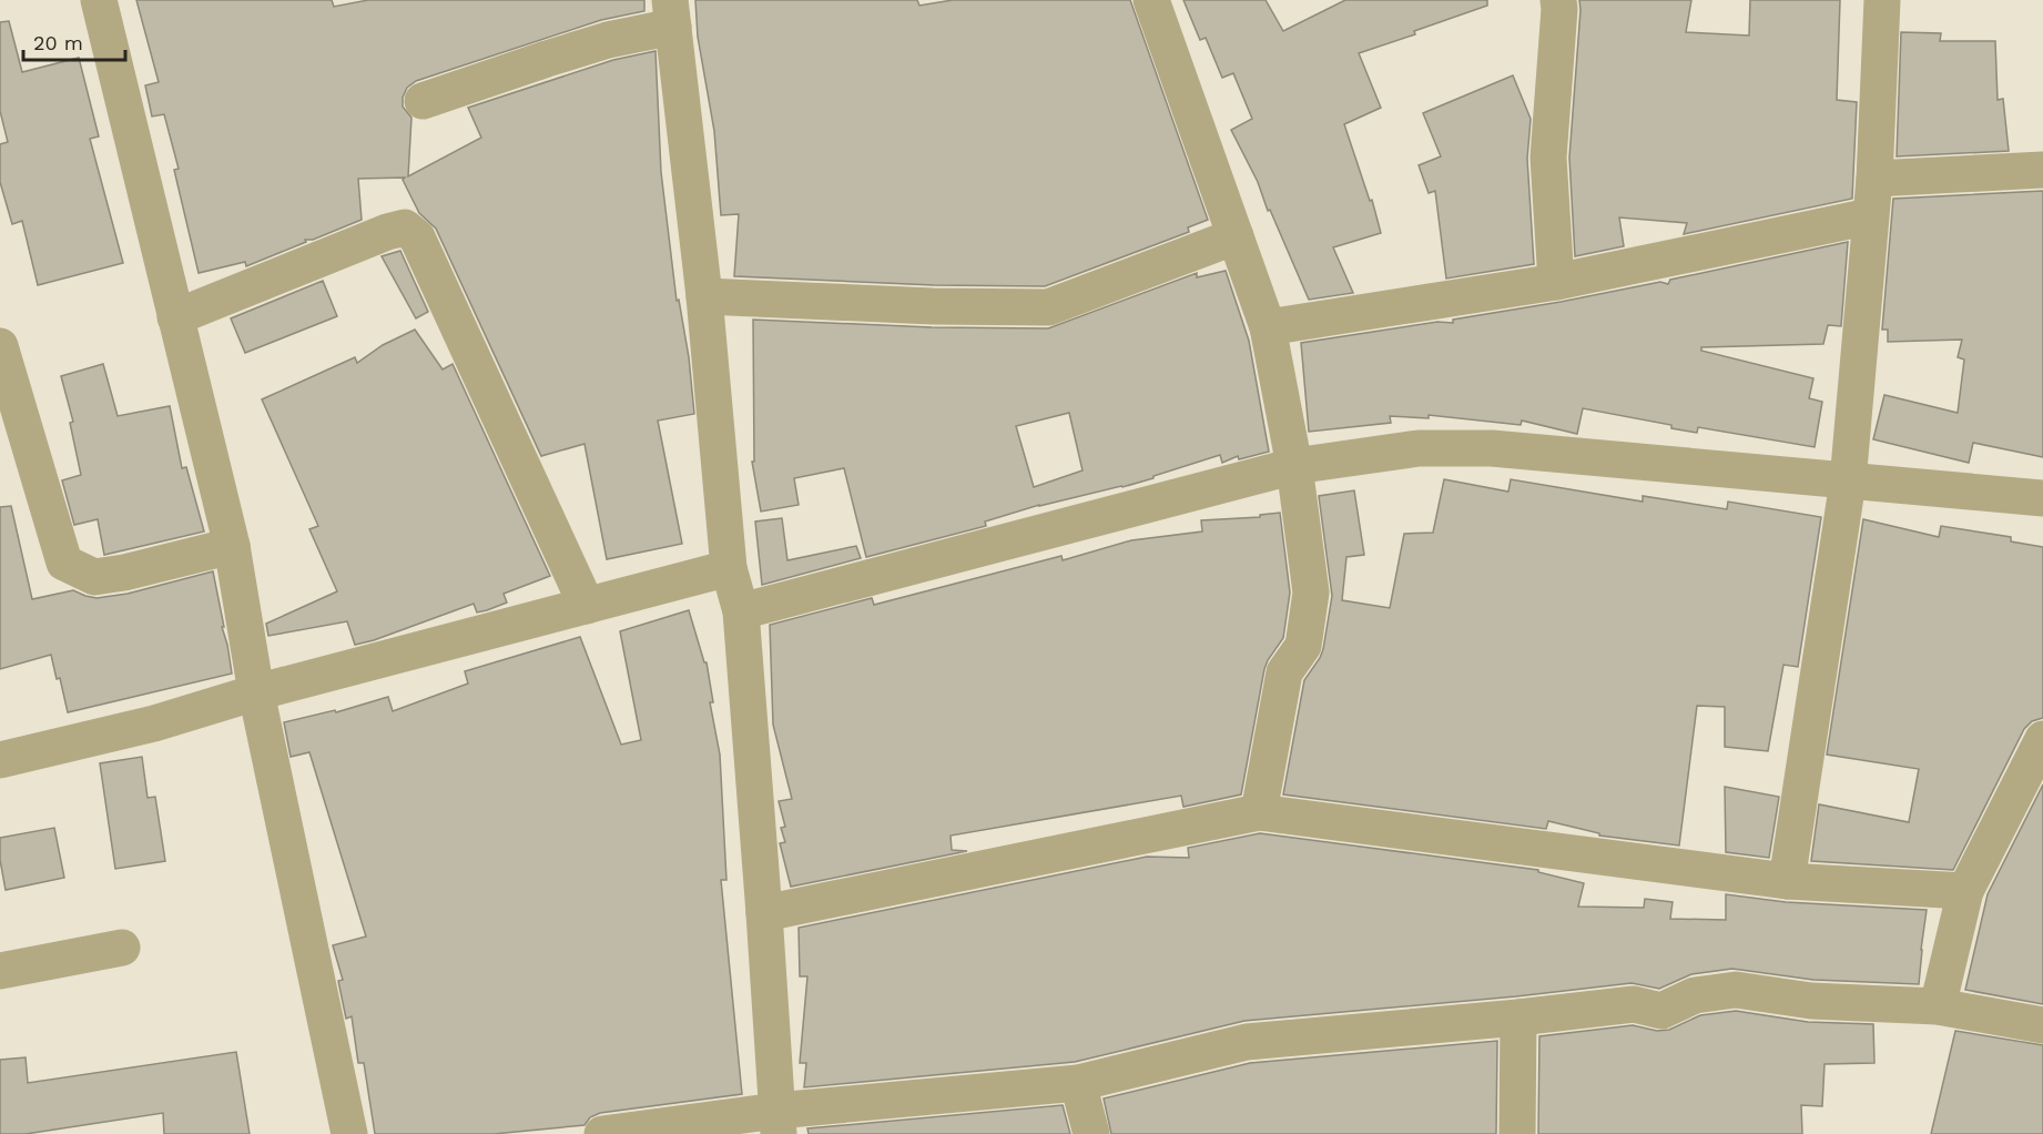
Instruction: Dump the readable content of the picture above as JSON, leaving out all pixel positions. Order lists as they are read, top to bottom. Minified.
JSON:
{"scale_bar":"20 m"}
